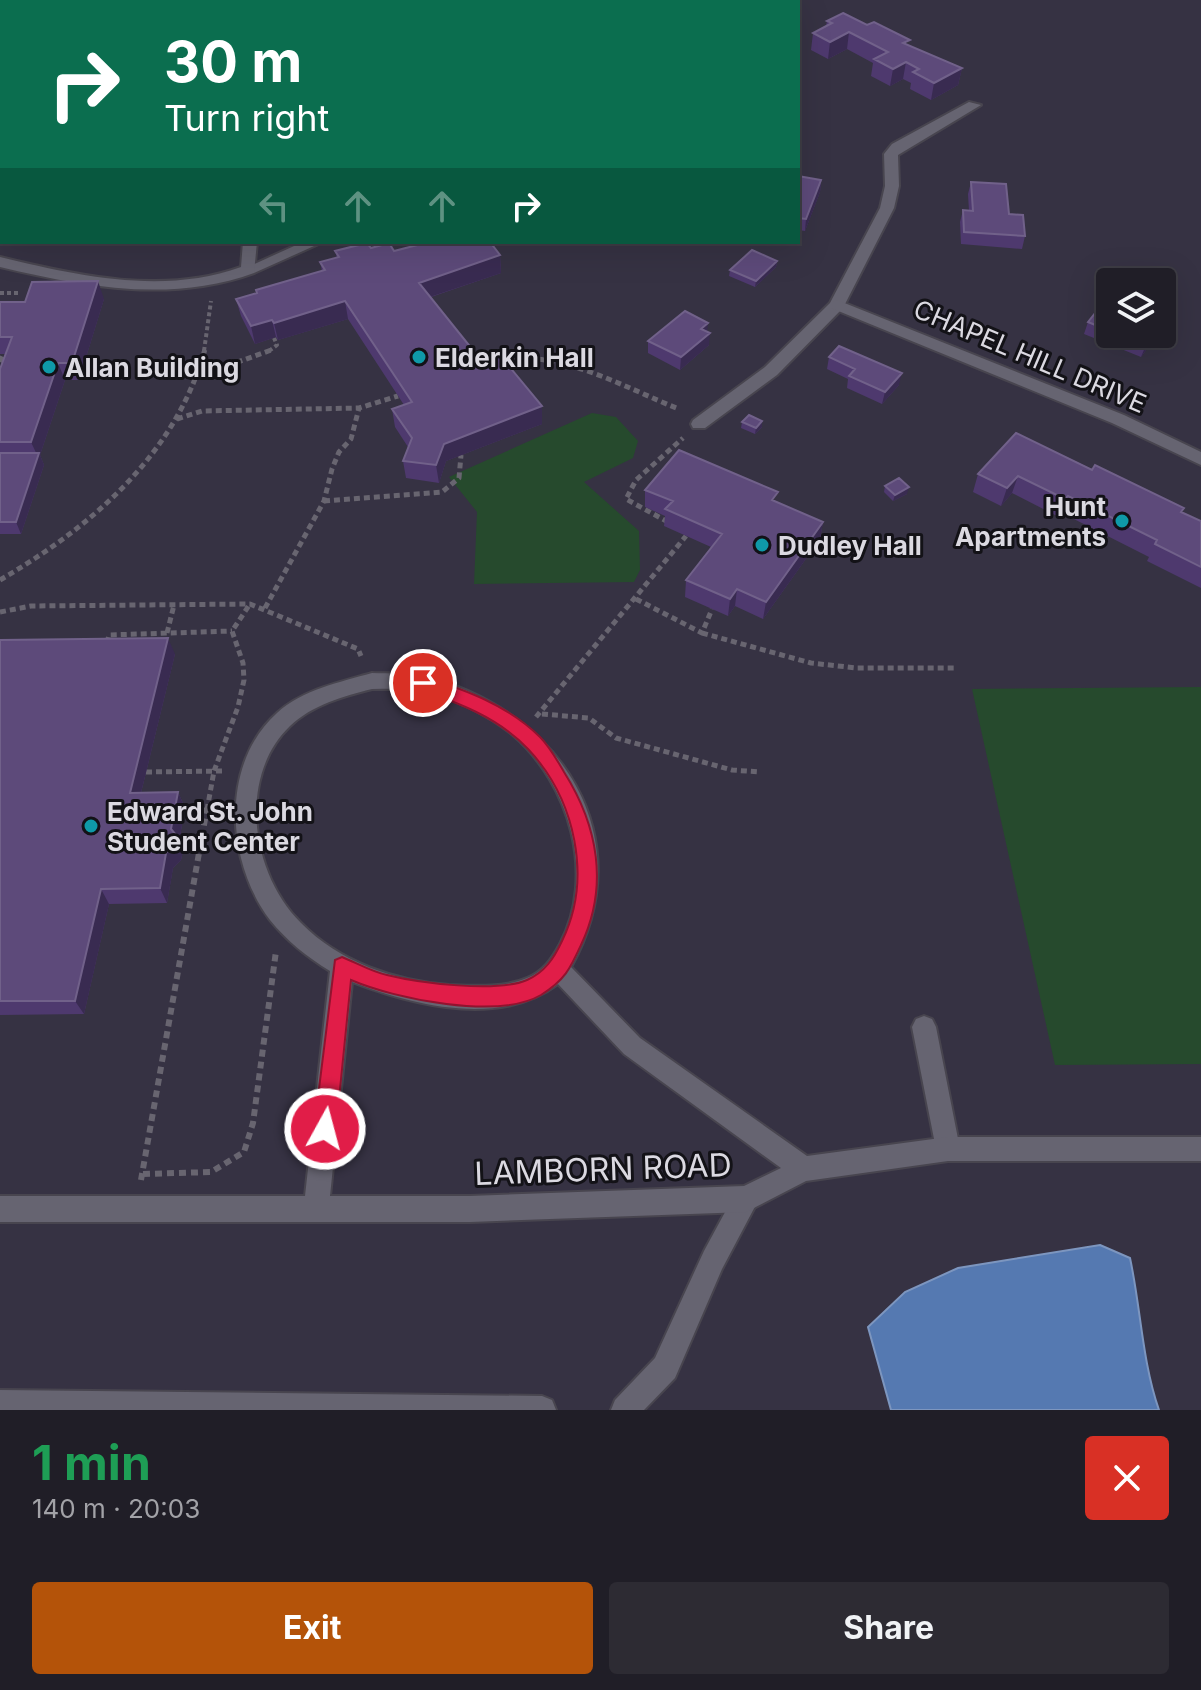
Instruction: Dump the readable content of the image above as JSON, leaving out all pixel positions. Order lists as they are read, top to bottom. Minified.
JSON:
{"streets":{"street":["CHAPEL HILL DRIVE","LAMBORN ROAD"]},"places":["Elderkin Hall","Allan Building","Hunt Apartments","Dudley Hall","Edward St. John Student Center"],"page":{"turn":["30 m","Turn right"],"heading":["1 min","140 m · 20:03"],"buttons":["Exit","Share"]}}
